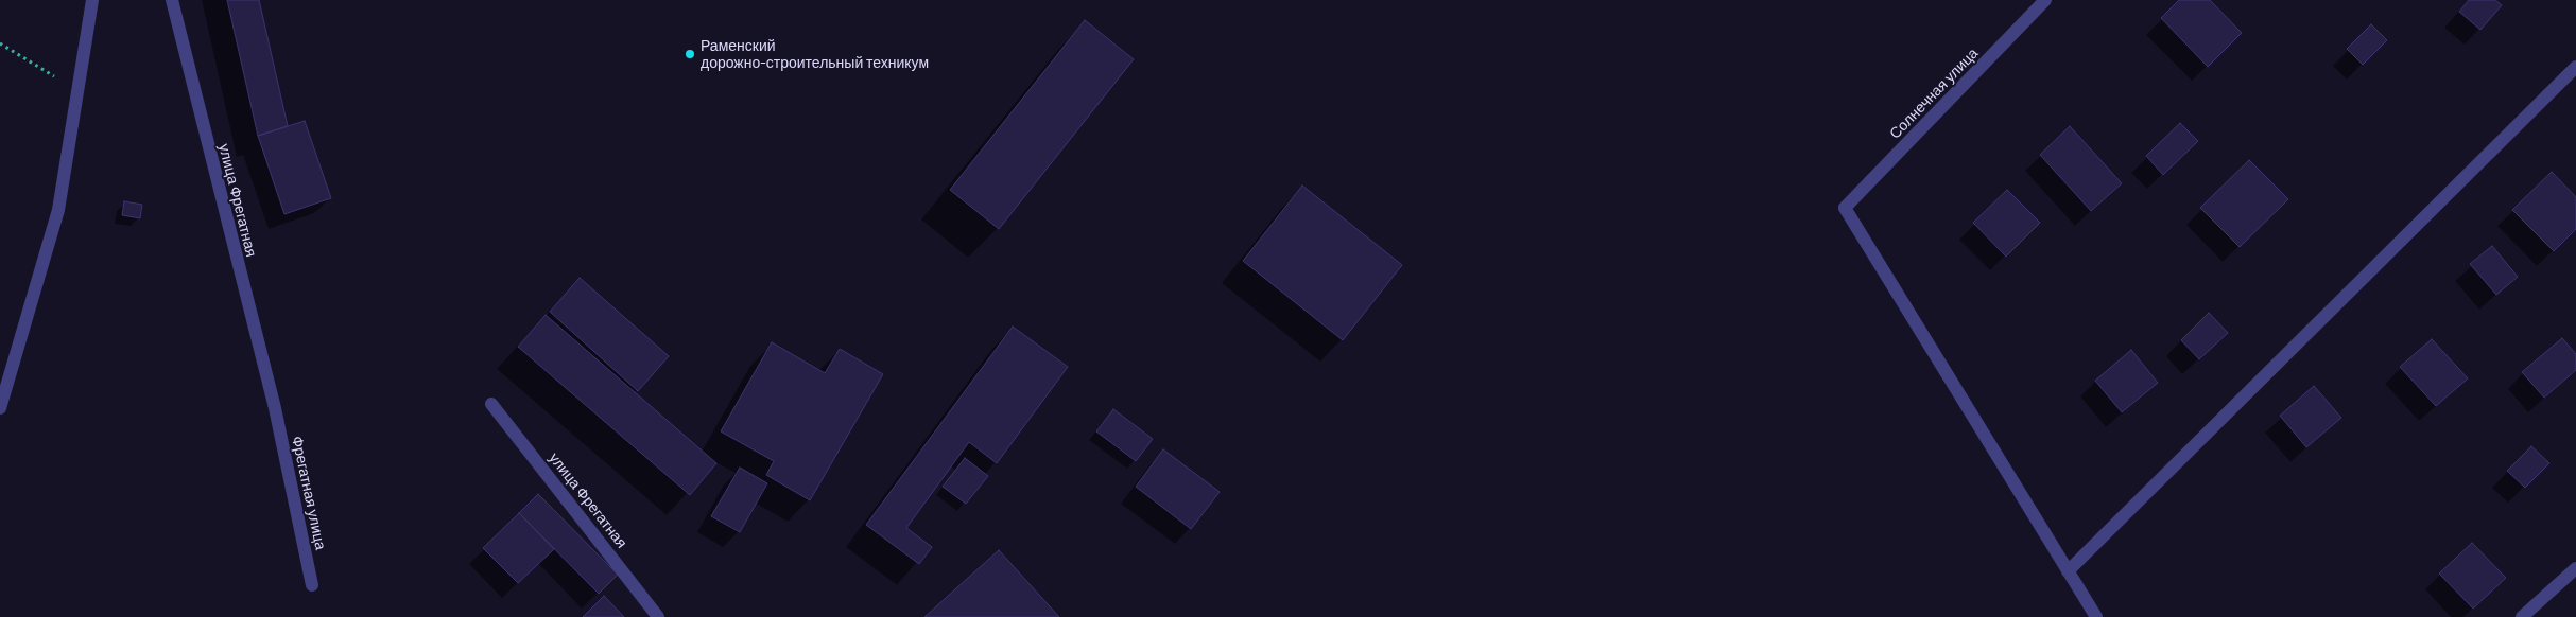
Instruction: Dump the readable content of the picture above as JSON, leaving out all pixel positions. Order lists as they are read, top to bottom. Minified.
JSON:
{"streets":{"street":["Солнечная улица","улица Фрегатная","Фрегатная улица"]},"crossings":[["улица Фрегатная","Фрегатная улица"]],"places":["Раменский дорожно-строительный техникум"]}
